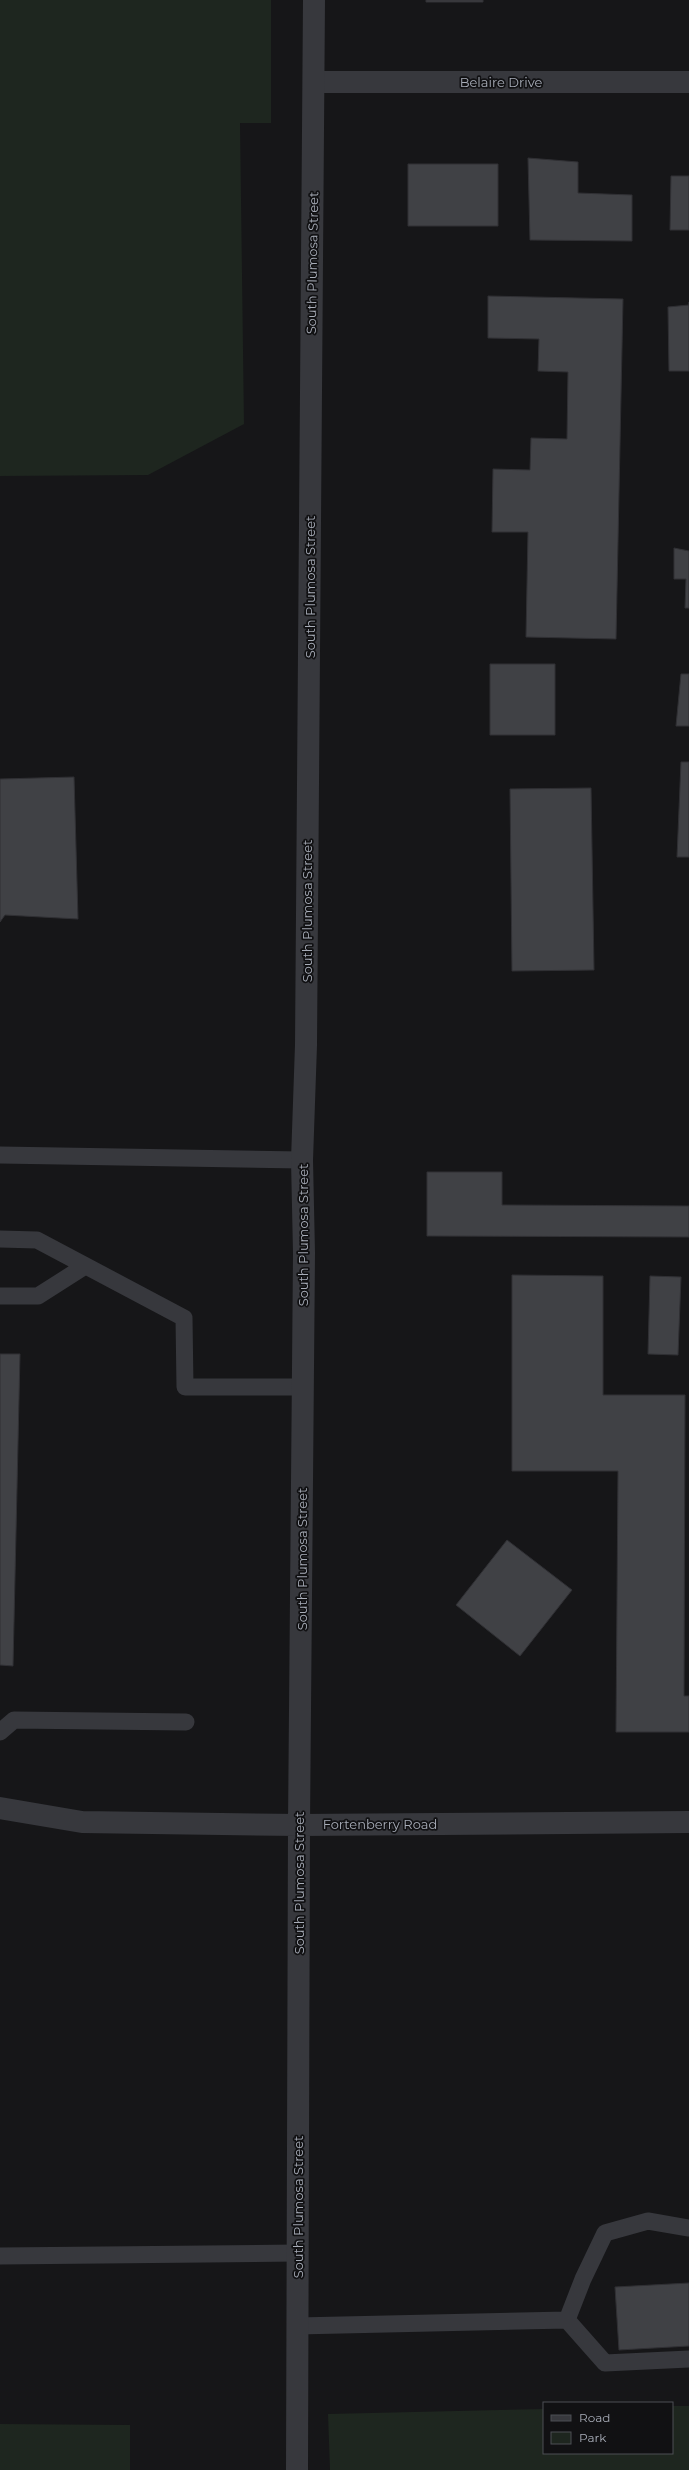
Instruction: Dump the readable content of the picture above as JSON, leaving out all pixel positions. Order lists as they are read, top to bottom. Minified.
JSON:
{"streets":{"street":["Belaire Drive","South Plumosa Street","Fortenberry Road"]},"crossings":[["Belaire Drive","South Plumosa Street"],["South Plumosa Street","Fortenberry Road"]],"legend":["Road","Park"]}
